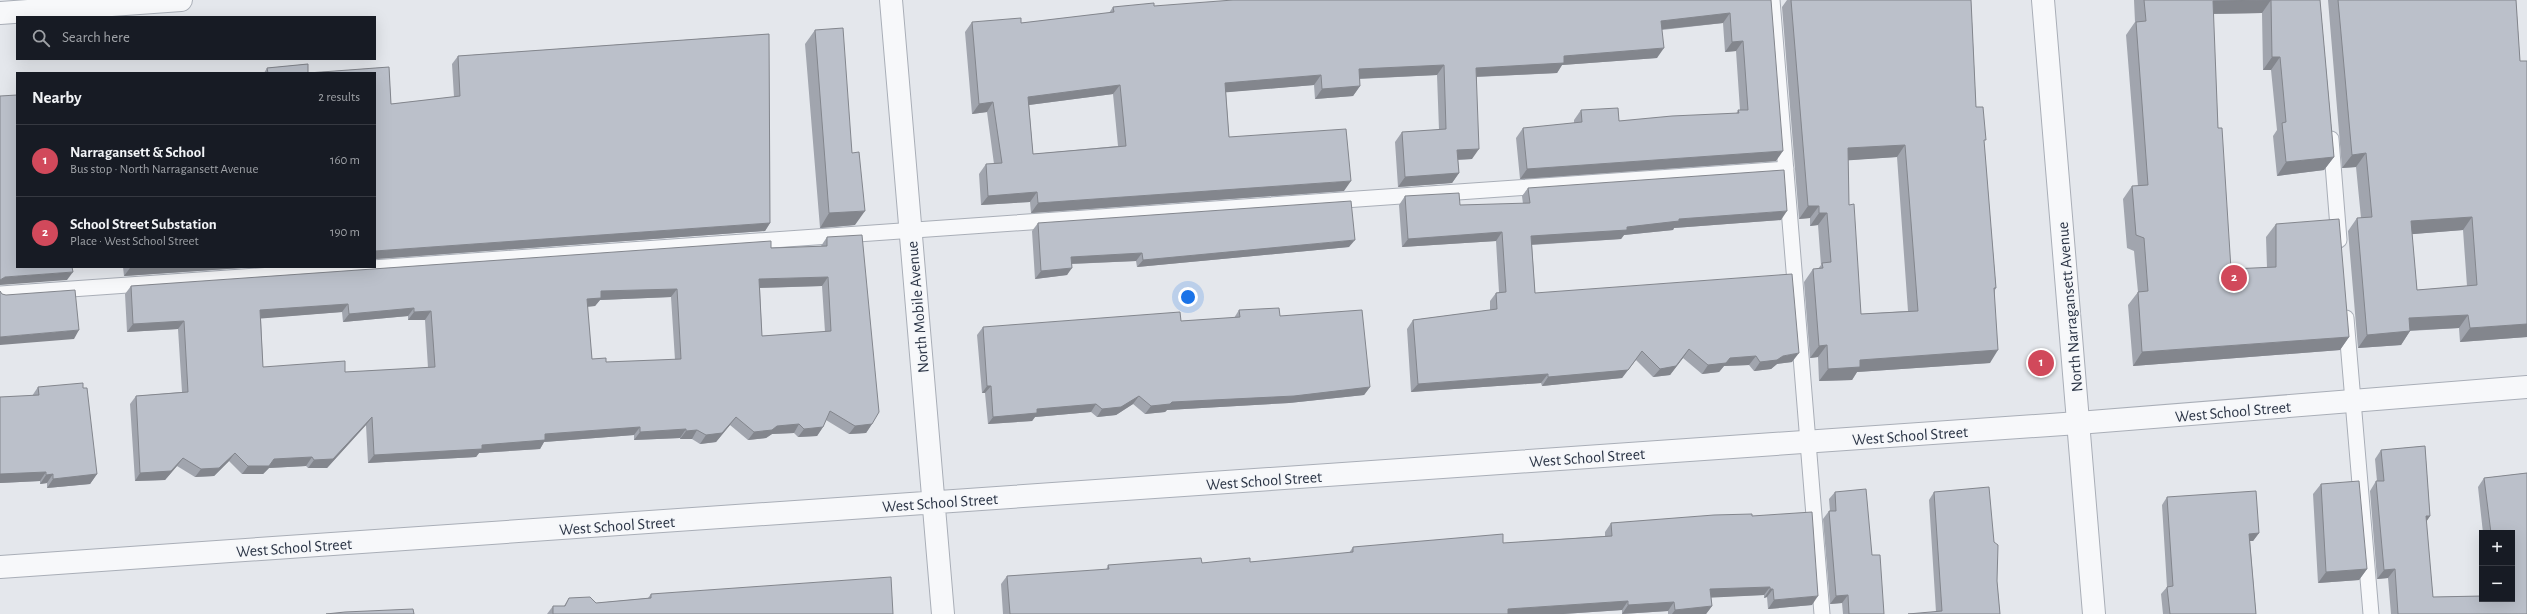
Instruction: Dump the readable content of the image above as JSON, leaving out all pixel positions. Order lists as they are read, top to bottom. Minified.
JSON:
{"streets":{"street":["North Mobile Avenue","North Narragansett Avenue","West School Street"]},"crossings":[["North Mobile Avenue","West School Street"],["North Narragansett Avenue","West School Street"]],"page":{"search":"Search here","heading":["Nearby","2 results"],"list":[{"mark":"1","name":"Narragansett & School","note":"Bus stop · North Narragansett Avenue","value":"160 m"},{"mark":"2","name":"School Street Substation","note":"Place · West School Street","value":"190 m"}],"pins":["2","1"],"map_buttons":["+","−"]}}
